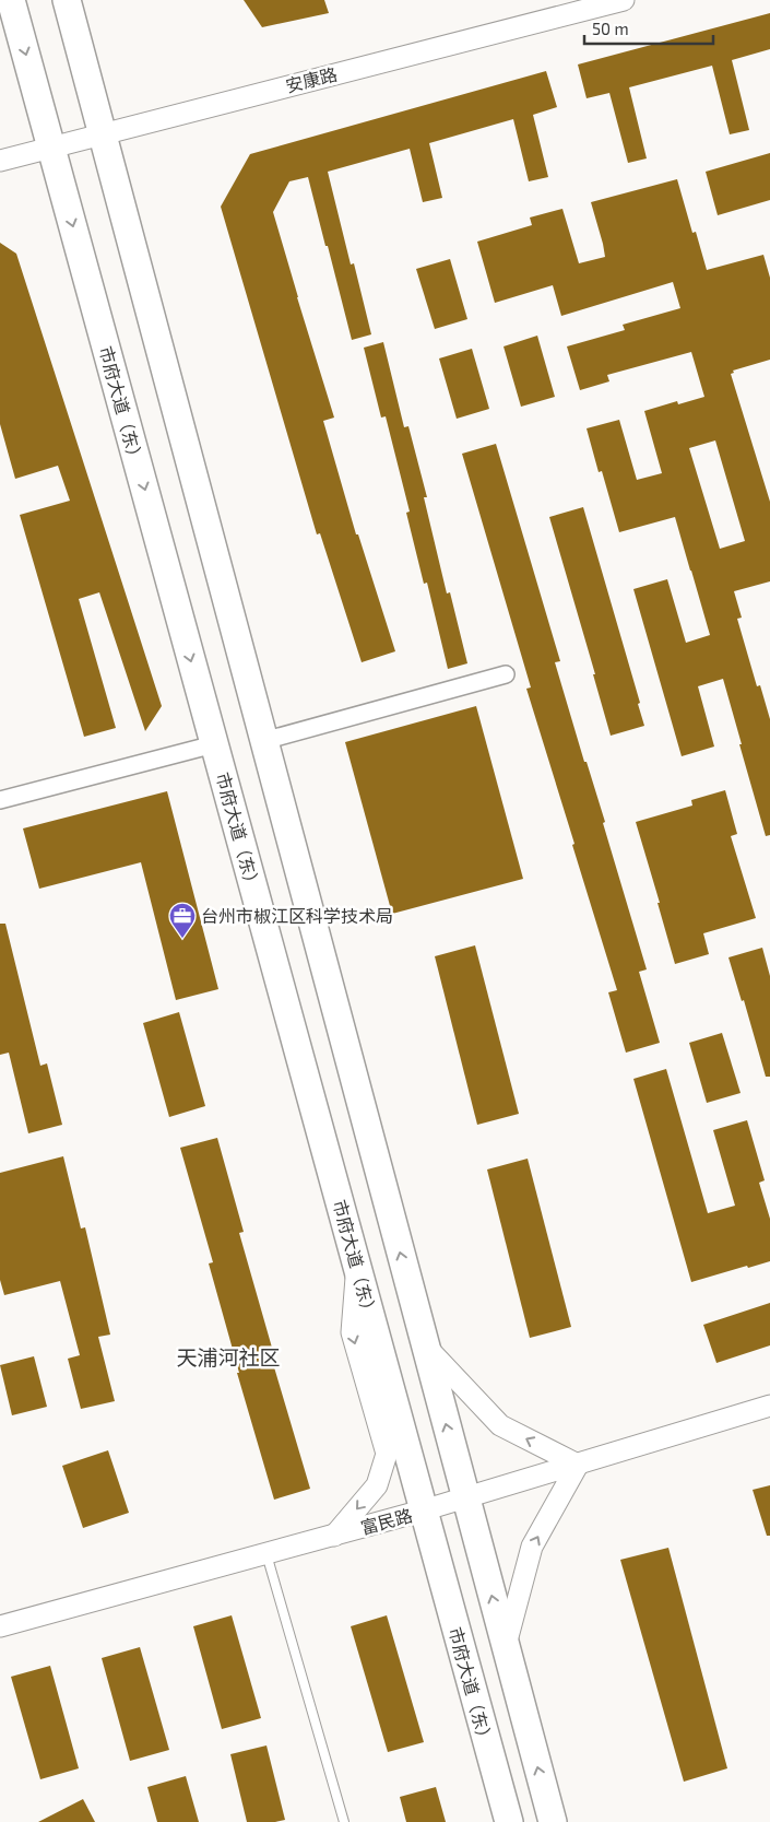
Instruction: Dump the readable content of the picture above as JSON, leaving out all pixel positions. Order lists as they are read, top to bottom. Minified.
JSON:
{"streets":{"main road":["市府大道（东）"],"street":["安康路","富民路"]},"crossings":[["安康路","市府大道（东）"],["市府大道（东）","富民路"]],"districts":["天浦河社区"],"places":{"office":["台州市椒江区科学技术局"]},"scale_bar":"50 m"}
